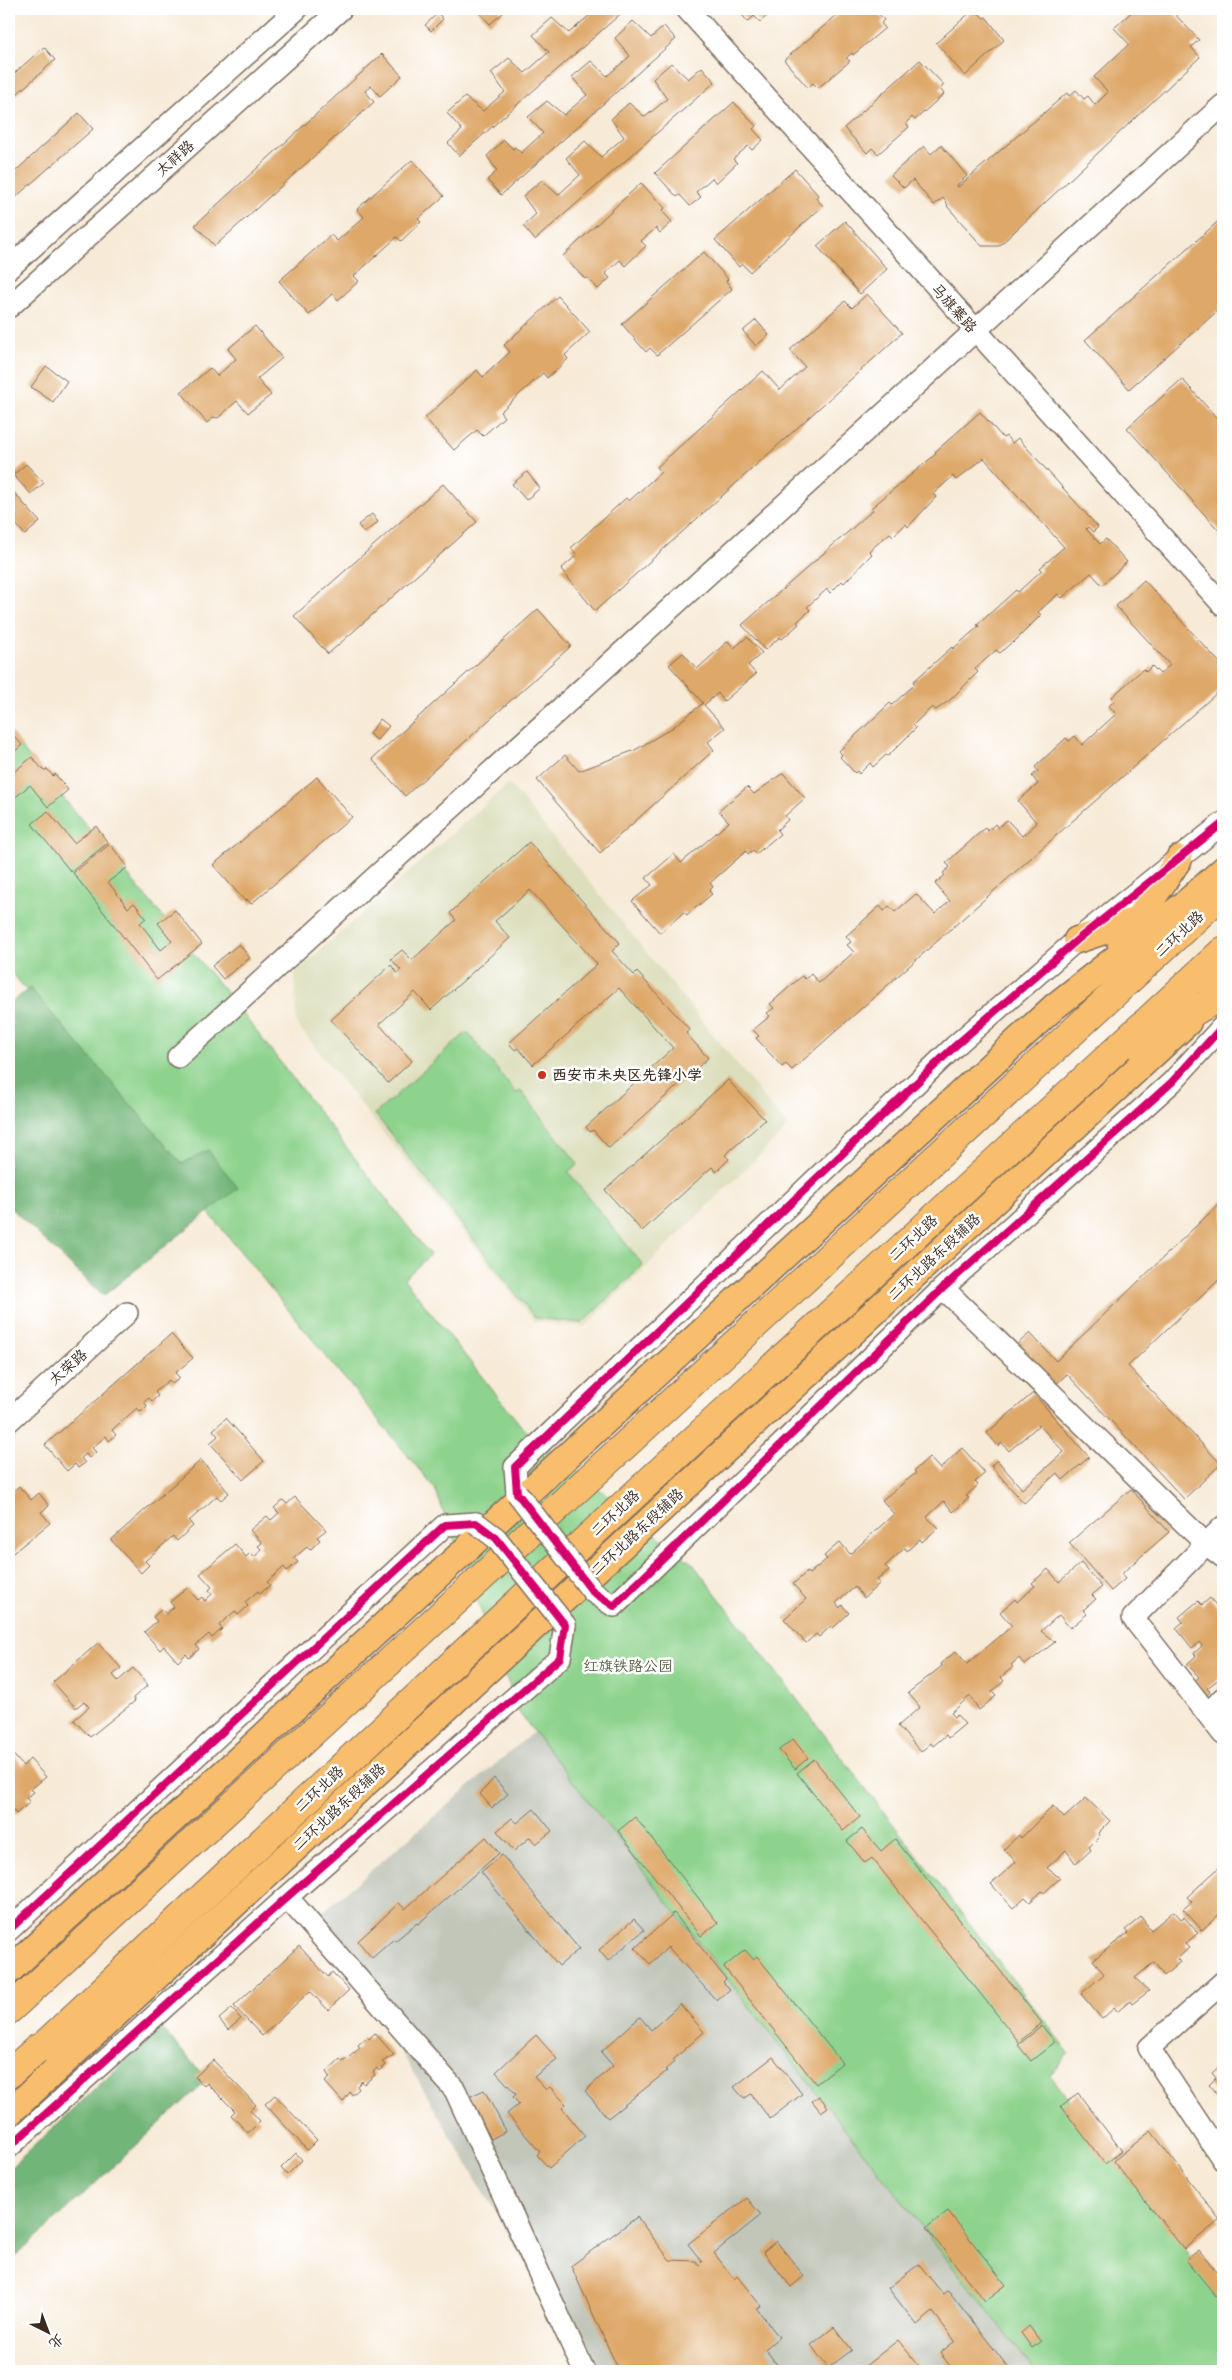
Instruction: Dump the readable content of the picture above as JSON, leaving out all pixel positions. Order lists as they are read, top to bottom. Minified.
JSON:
{"streets":{"highway":["二环北路"],"main road":["二环北路东段辅路"],"street":["太祥路","马旗寨路","太荣路"]},"parks":["红旗铁路公园"],"places":["西安市未央区先锋小学"],"north":"bottom right"}
